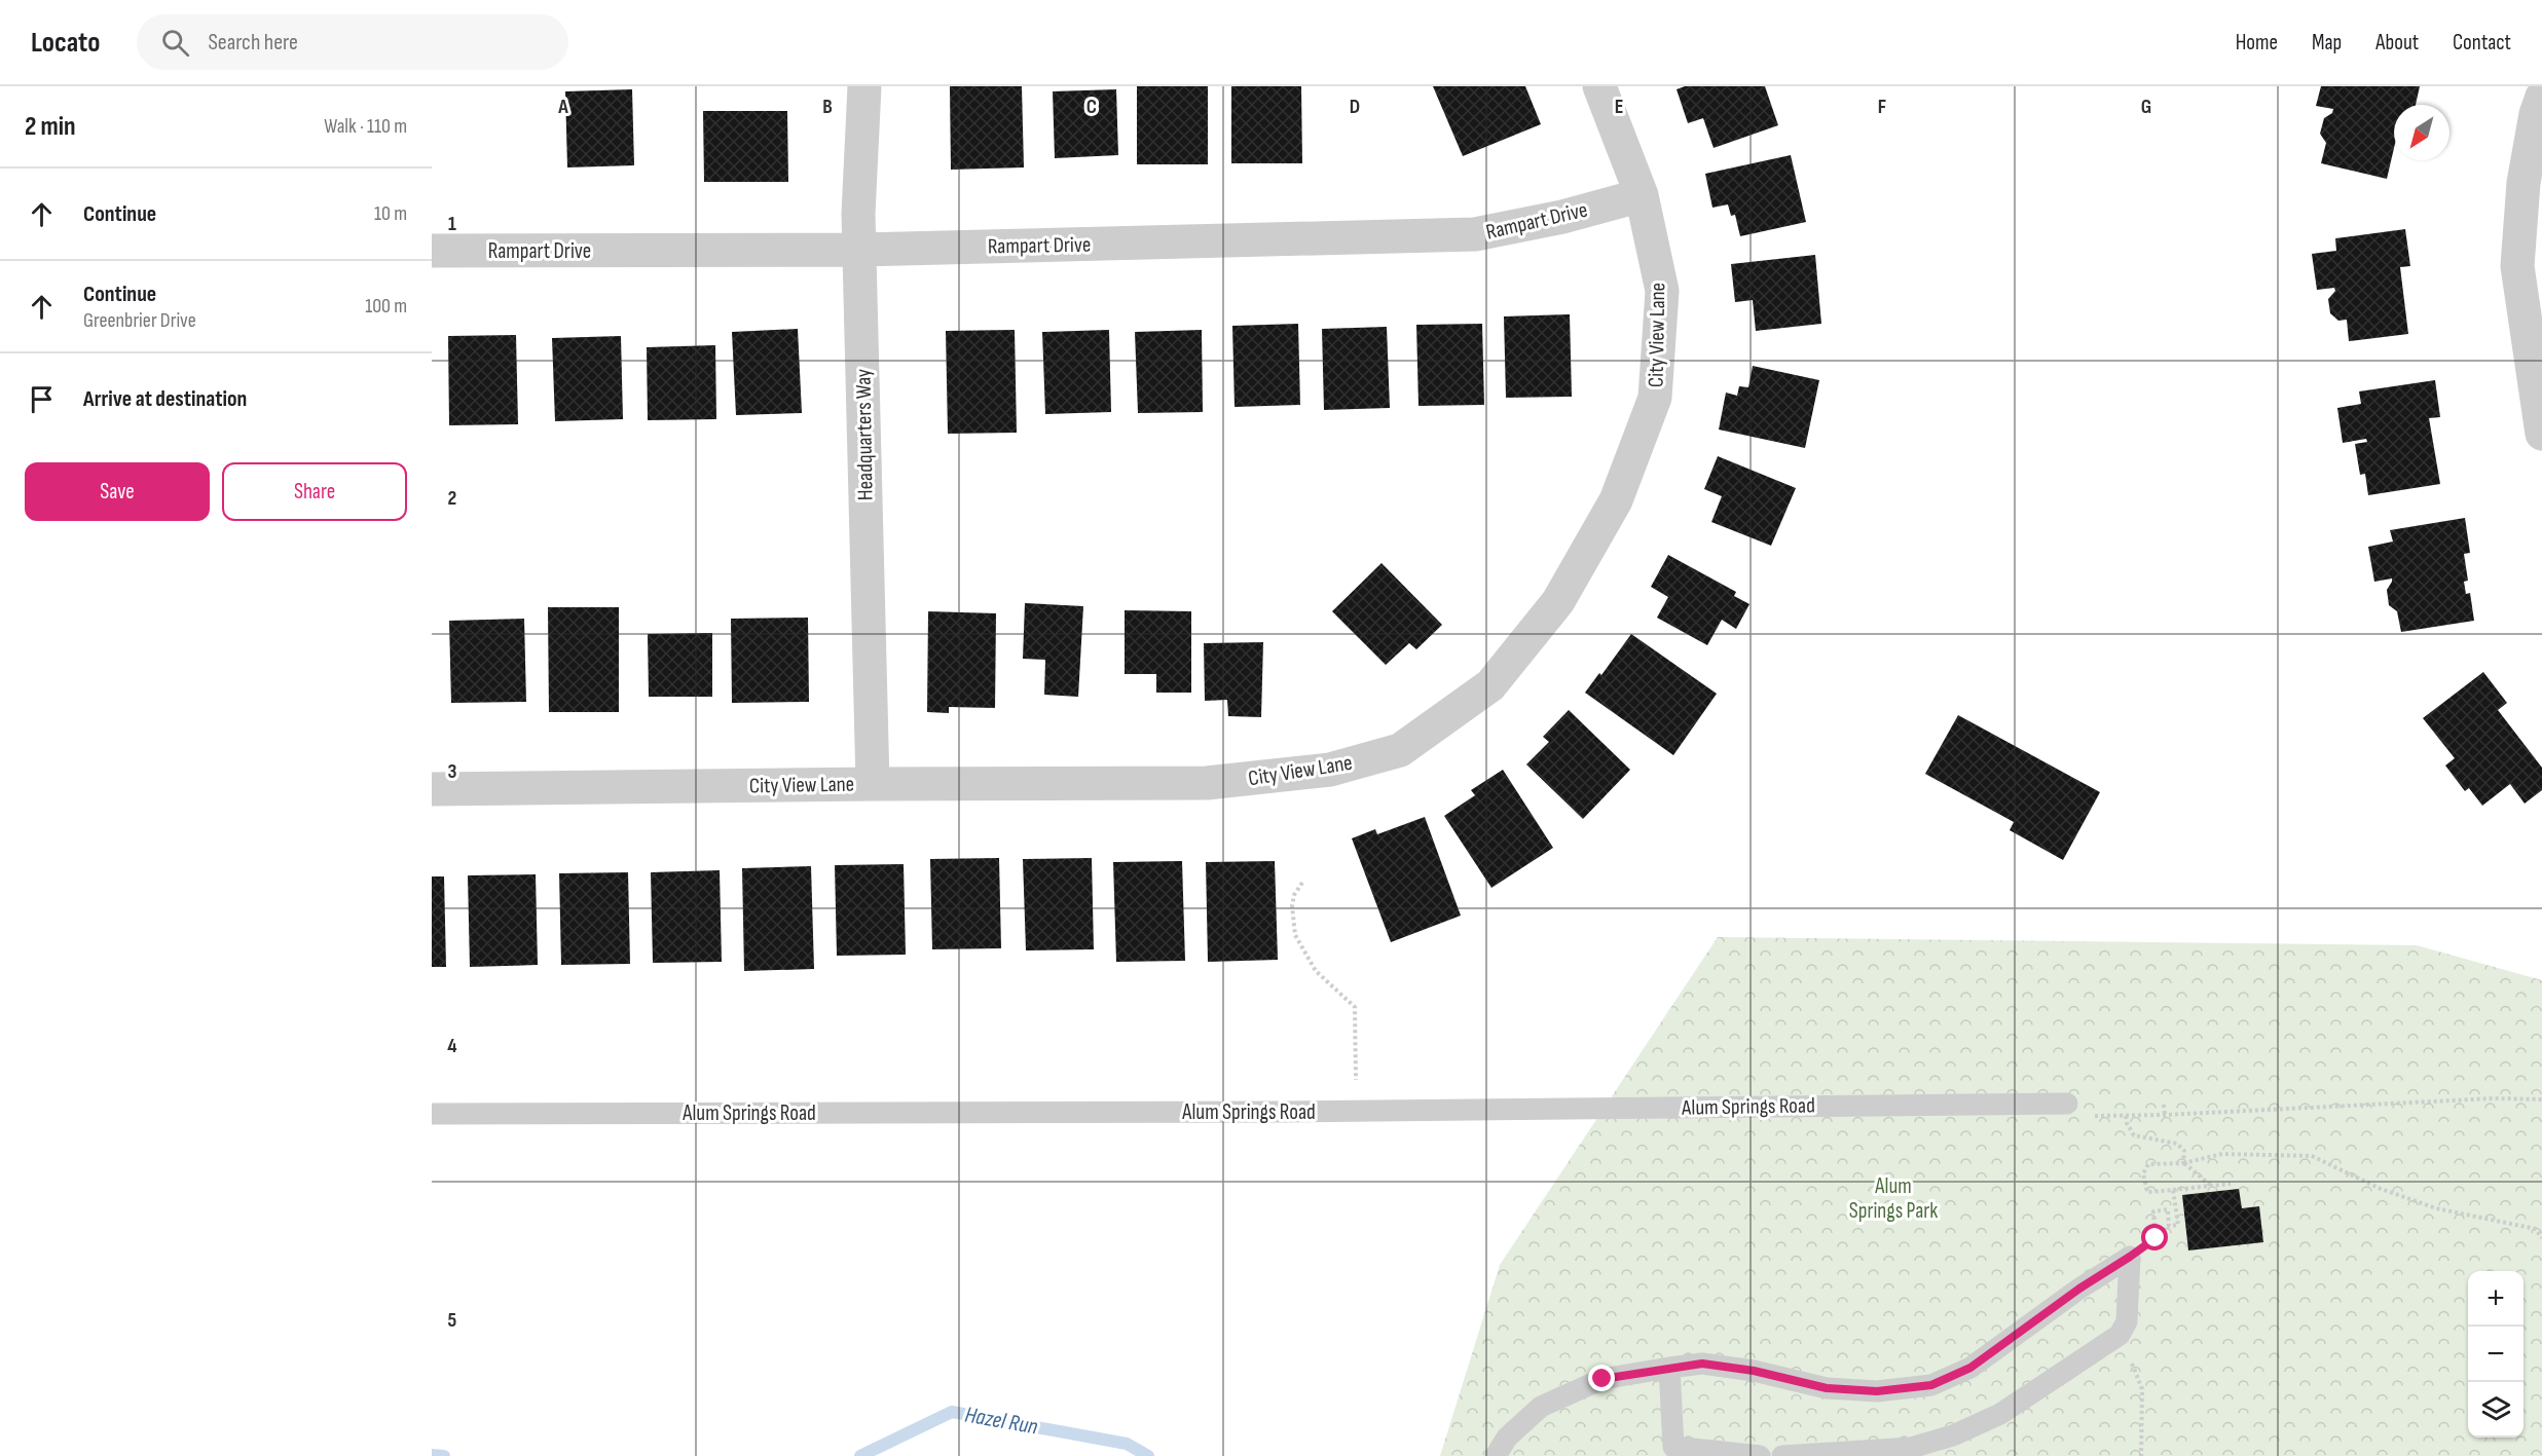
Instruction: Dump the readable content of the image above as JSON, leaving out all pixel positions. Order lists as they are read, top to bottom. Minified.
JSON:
{"streets":{"street":["Rampart Drive","City View Lane","Headquarters Way"],"lane":["Alum Springs Road"]},"crossings":[["Rampart Drive","City View Lane"],["Rampart Drive","Headquarters Way"],["City View Lane","Headquarters Way"]],"water":["Hazel Run"],"parks":["Alum Springs Park"],"north":"bottom left","page":{"header":"Locato","search":"Search here","nav":["Home","Map","About","Contact"],"heading":["2 min","Walk · 110 m"],"list":[["Continue","10 m"],["Continue","Greenbrier Drive","100 m"],"Arrive at destination"],"buttons":["Save","Share"],"map_buttons":["+","−"]},"grid":{"columns":["A","B","C","D","E","F","G"],"rows":["1","2","3","4","5"]}}
